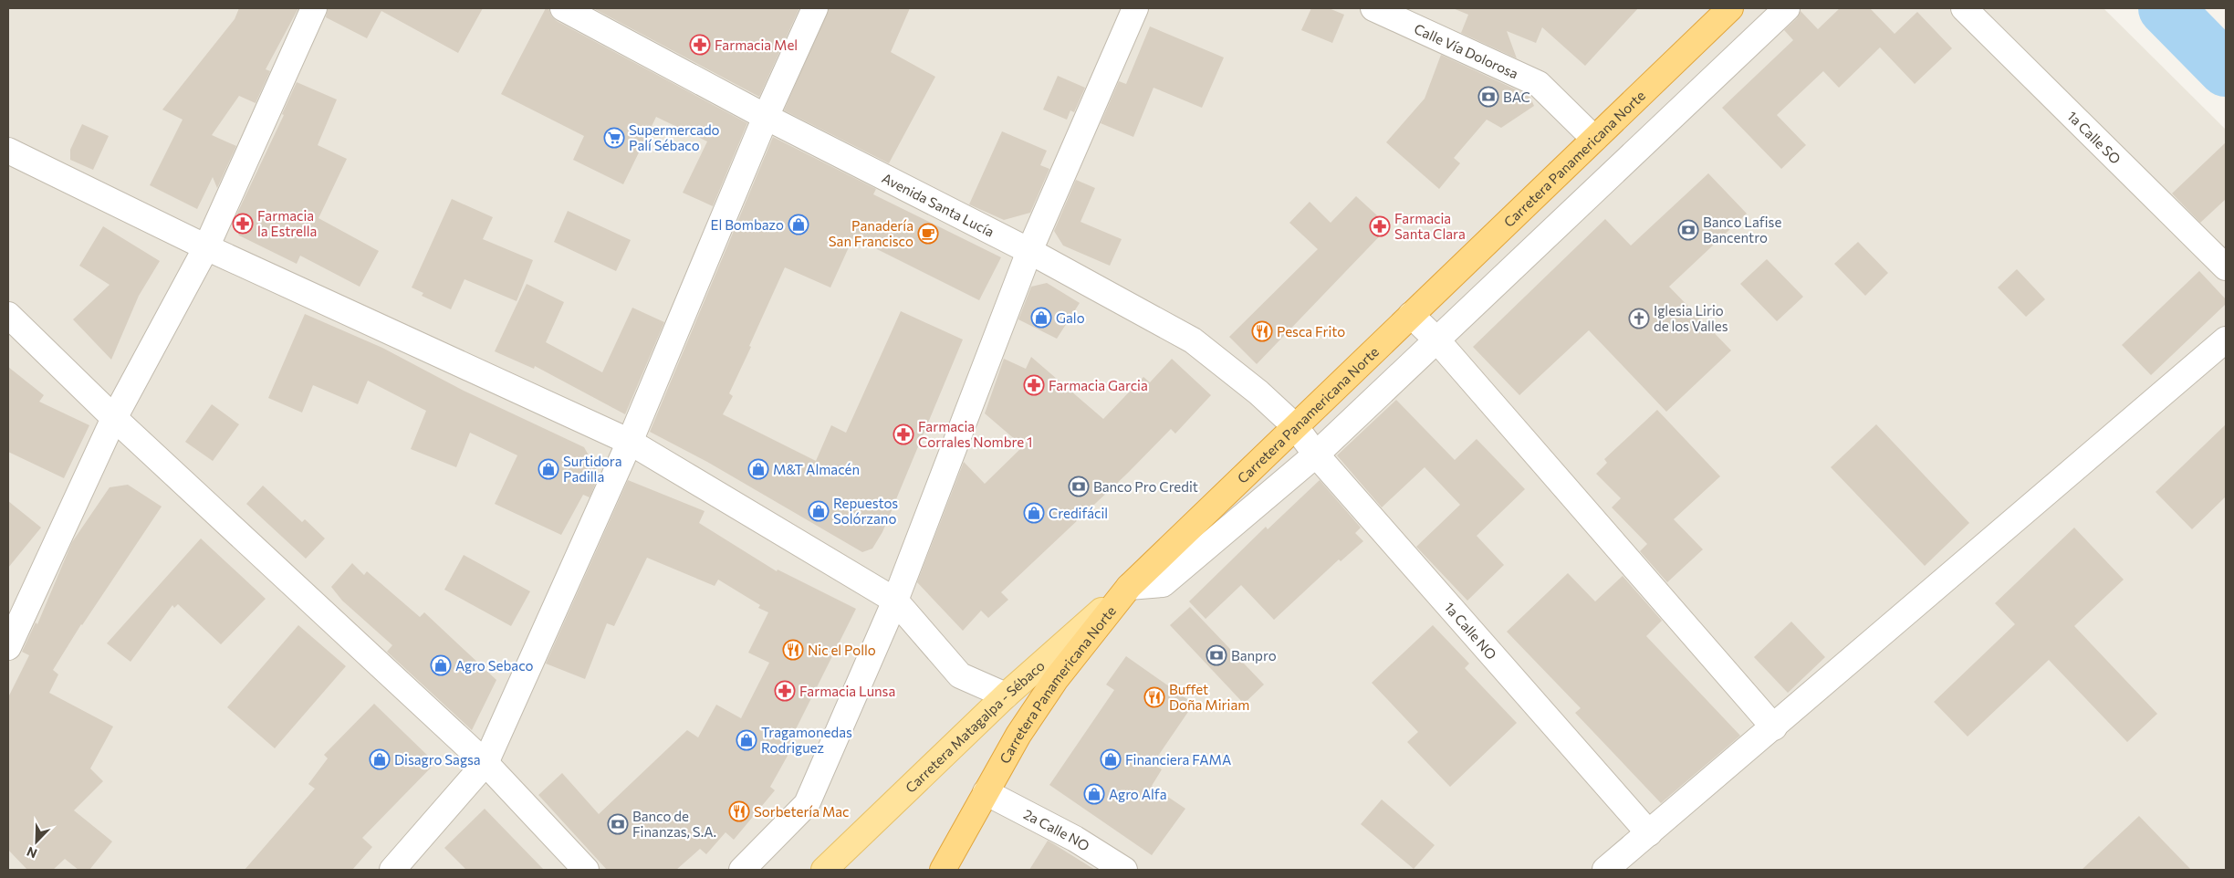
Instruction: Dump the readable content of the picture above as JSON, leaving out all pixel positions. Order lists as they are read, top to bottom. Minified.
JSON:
{"streets":{"highway":["Carretera Panamericana Norte"],"main road":["Carretera Matagalpa - Sébaco"],"street":["Calle Vía Dolorosa","1a Calle SO","Avenida Santa Lucía","1a Calle NO","2a Calle NO"]},"crossings":[["Calle Vía Dolorosa","Carretera Panamericana Norte"],["Carretera Panamericana Norte","Avenida Santa Lucía"],["Carretera Panamericana Norte","1a Calle NO"],["Carretera Panamericana Norte","Carretera Matagalpa - Sébaco"],["Carretera Panamericana Norte","2a Calle NO"],["Avenida Santa Lucía","1a Calle NO"]],"places":{"pharmacy":["Farmacia Mel","Farmacia la Estrella","Farmacia Santa Clara","Farmacia Garcia","Farmacia Corrales Nombre 1","Farmacia Lunsa"],"bank":["BAC","Banco Lafise Bancentro","Banco Pro Credit","Banpro","Banco de Finanzas, S.A."],"supermarket":["Supermercado Palí Sébaco"],"shop":["El Bombazo","Galo","Surtidora Padilla","M&T Almacén","Repuestos Solórzano","Credifácil","Agro Sebaco","Tragamonedas Rodriguez","Disagro Sagsa","Financiera FAMA","Agro Alfa"],"cafe":["Panadería San Francisco"],"church":["Iglesia Lirio de los Valles"],"restaurant":["Pesca Frito","Nic el Pollo","Buffet Doña Miriam","Sorbetería Mac"]},"north":"bottom left"}
